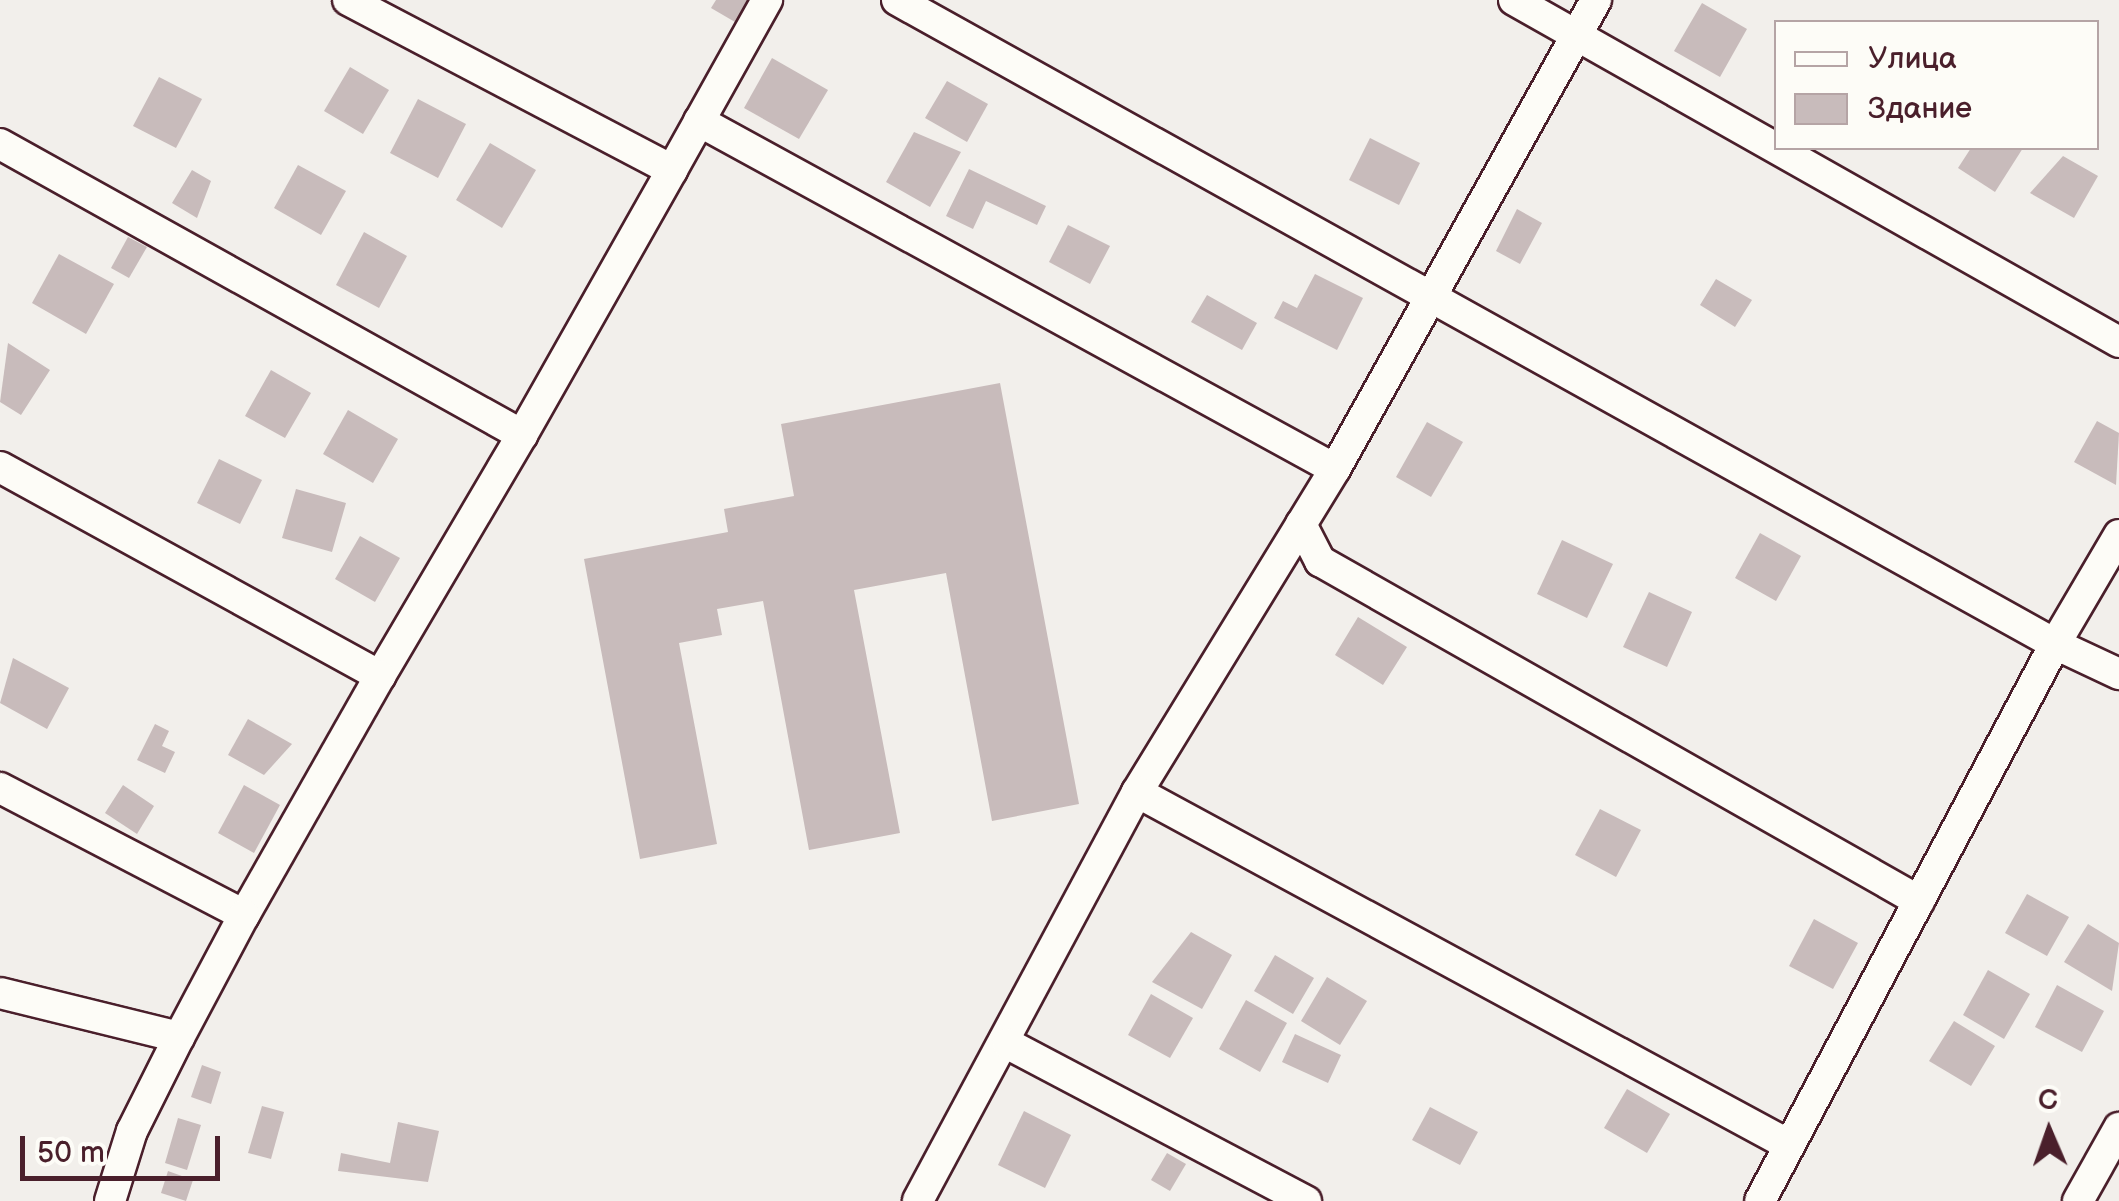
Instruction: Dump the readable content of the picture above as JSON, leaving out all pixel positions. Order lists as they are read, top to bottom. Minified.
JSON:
{"legend":["Улица","Здание"],"scale_bar":"50 m","north":"top"}
